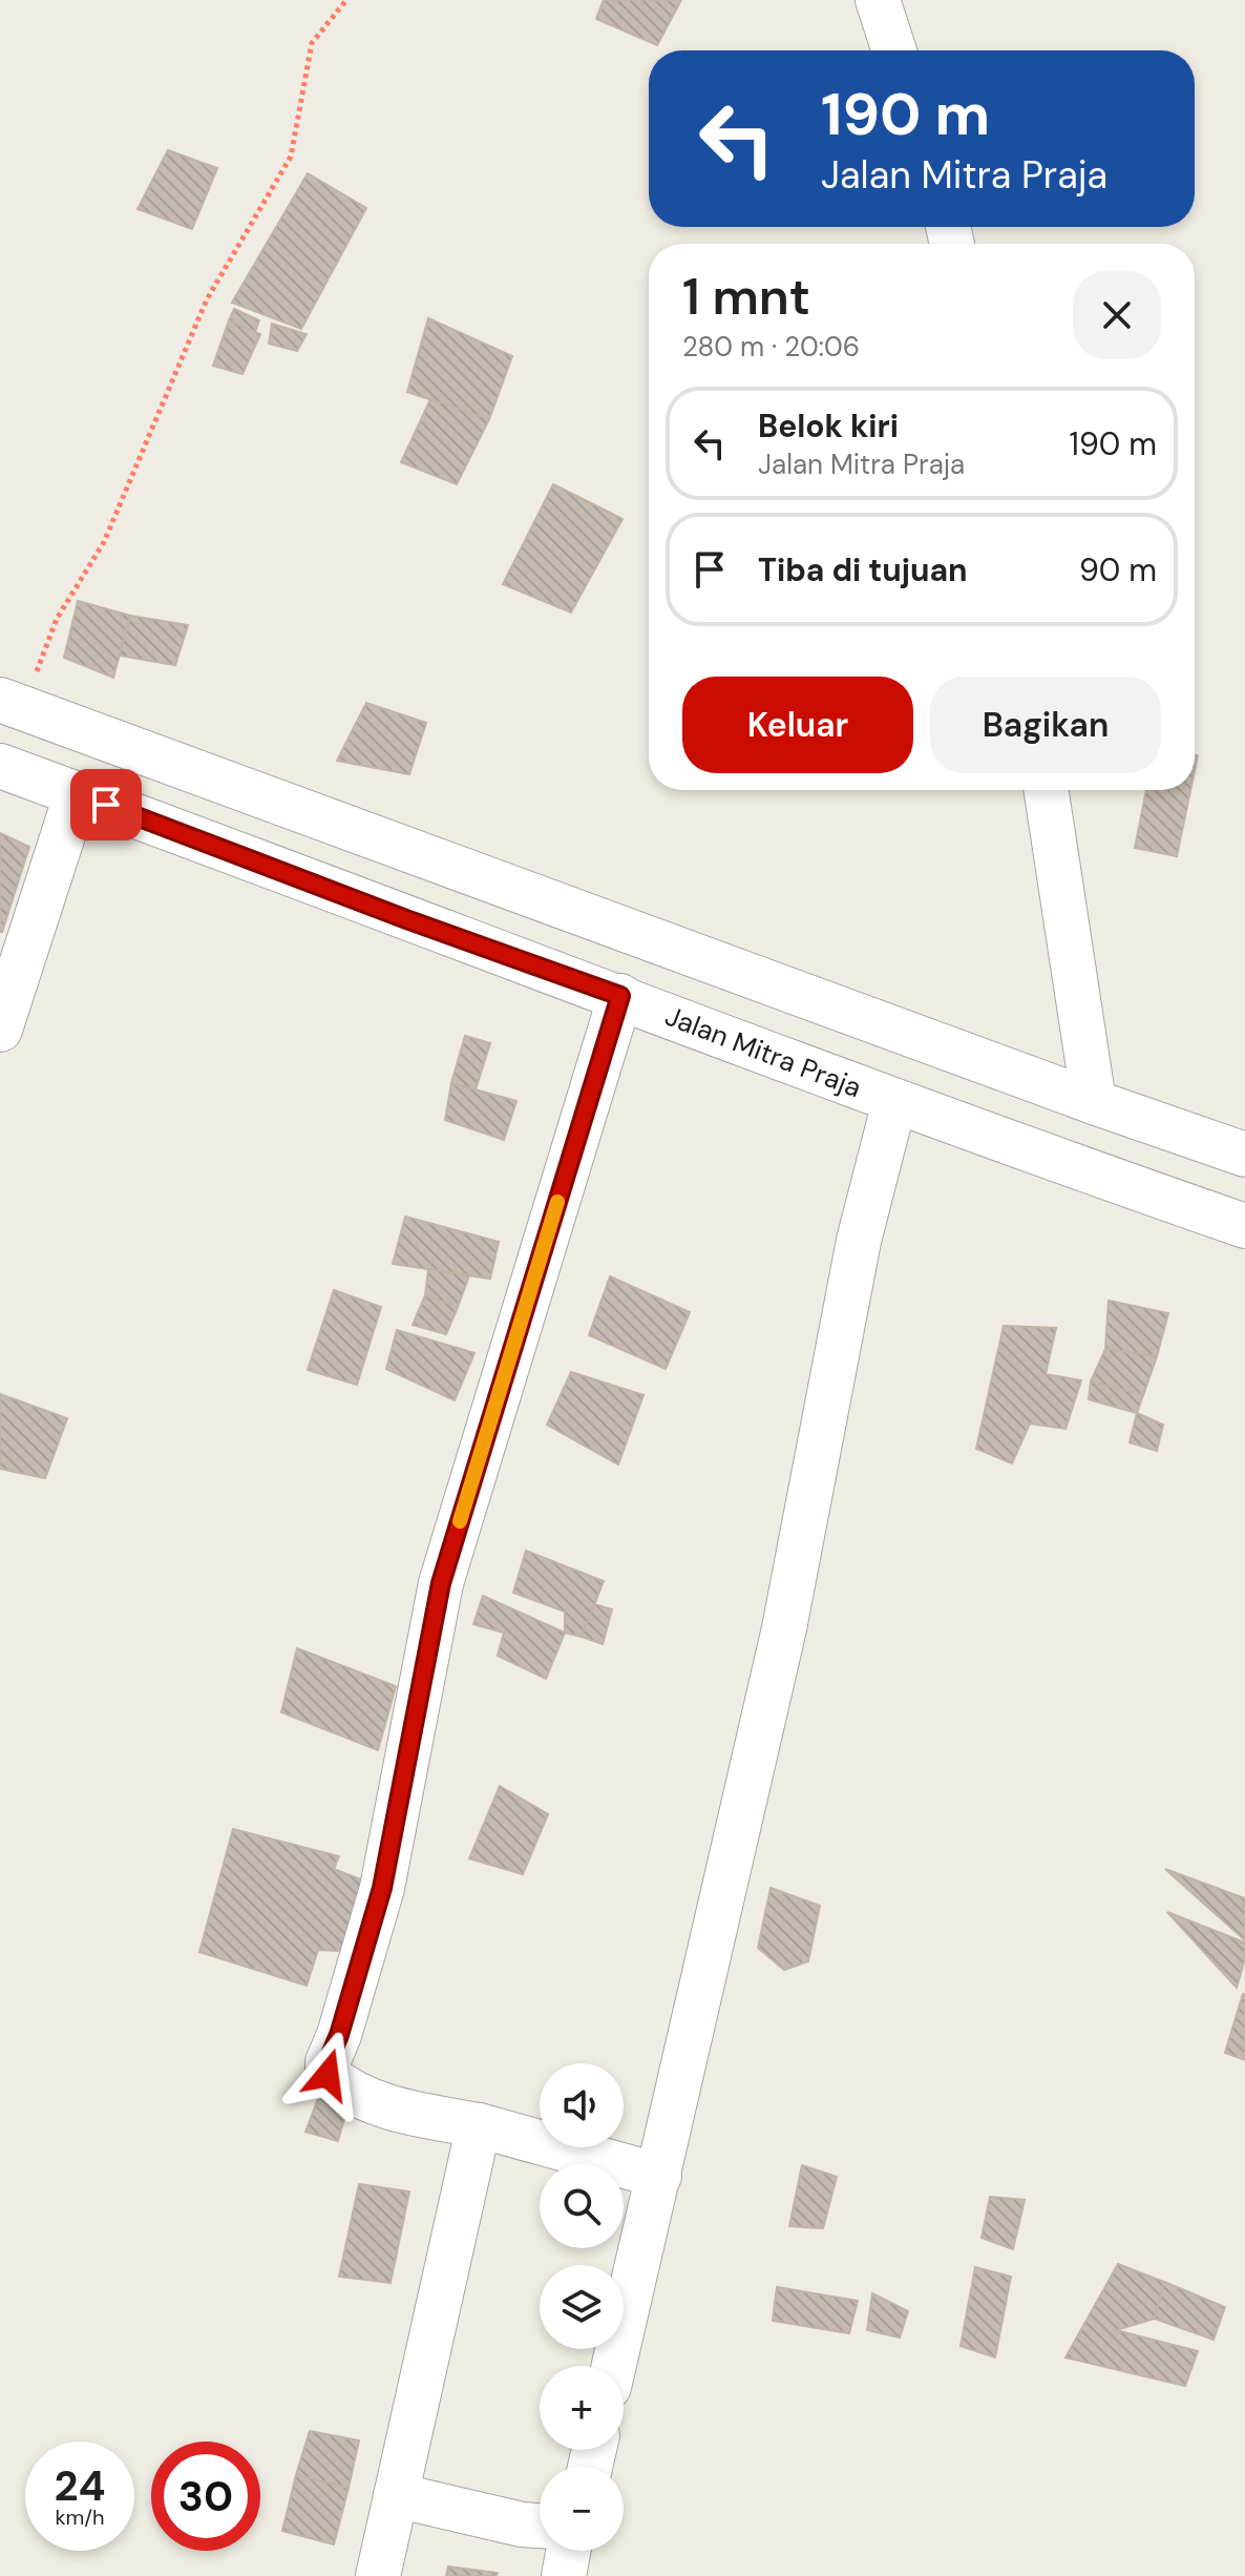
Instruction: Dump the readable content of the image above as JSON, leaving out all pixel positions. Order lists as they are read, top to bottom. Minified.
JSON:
{"streets":{"street":["Jalan Mitra Praja"]},"page":{"turn":["190 m","Jalan Mitra Praja"],"heading":["1 mnt","280 m · 20:06"],"list":[{"name":"Belok kiri","note":"Jalan Mitra Praja","value":"190 m"},{"name":"Tiba di tujuan","value":"90 m"}],"buttons":["Keluar","Bagikan"],"map_buttons":["+","−"],"speed":"24 km/h","limit":"30"}}
